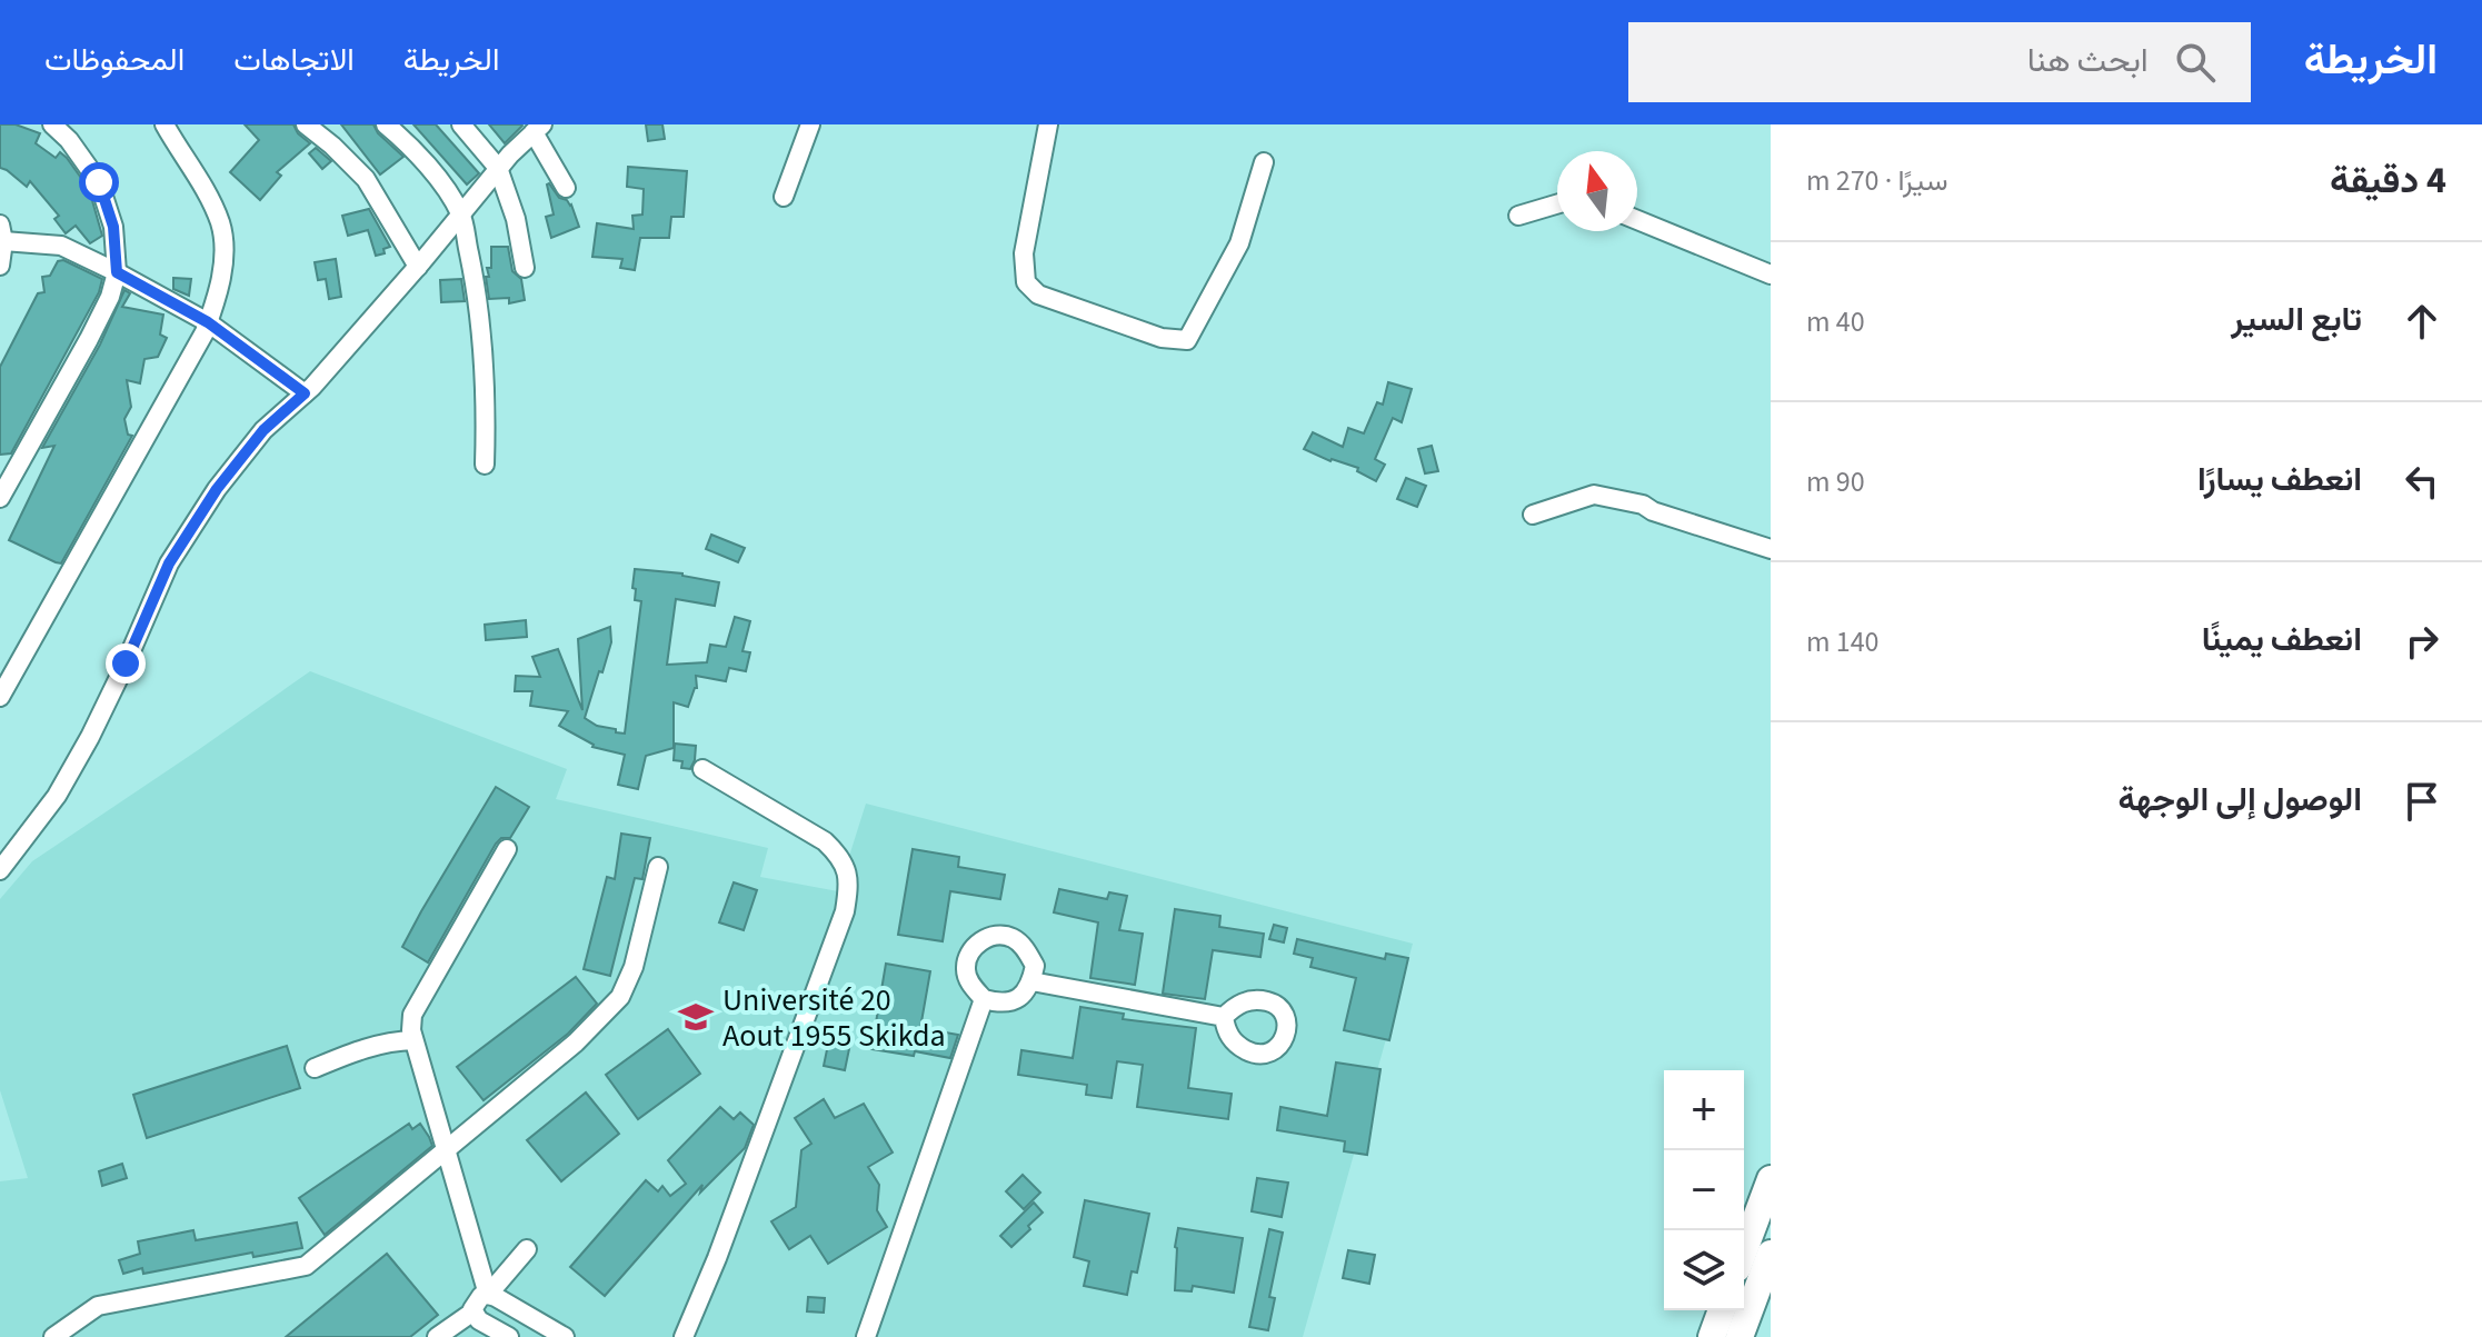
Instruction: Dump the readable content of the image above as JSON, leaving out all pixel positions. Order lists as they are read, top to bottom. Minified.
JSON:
{"places":{"school or university":["Université 20 Aout 1955 Skikda"]},"north":"top","page":{"header":"الخريطة","search":"ابحث هنا","nav":["الخريطة","الاتجاهات","المحفوظات"],"heading":["4 دقيقة","سيرًا · 270 m"],"list":[["تابع السير","40 m"],["انعطف يسارًا","90 m"],["انعطف يمينًا","140 m"],"الوصول إلى الوجهة"],"map_buttons":["+","−"]}}
